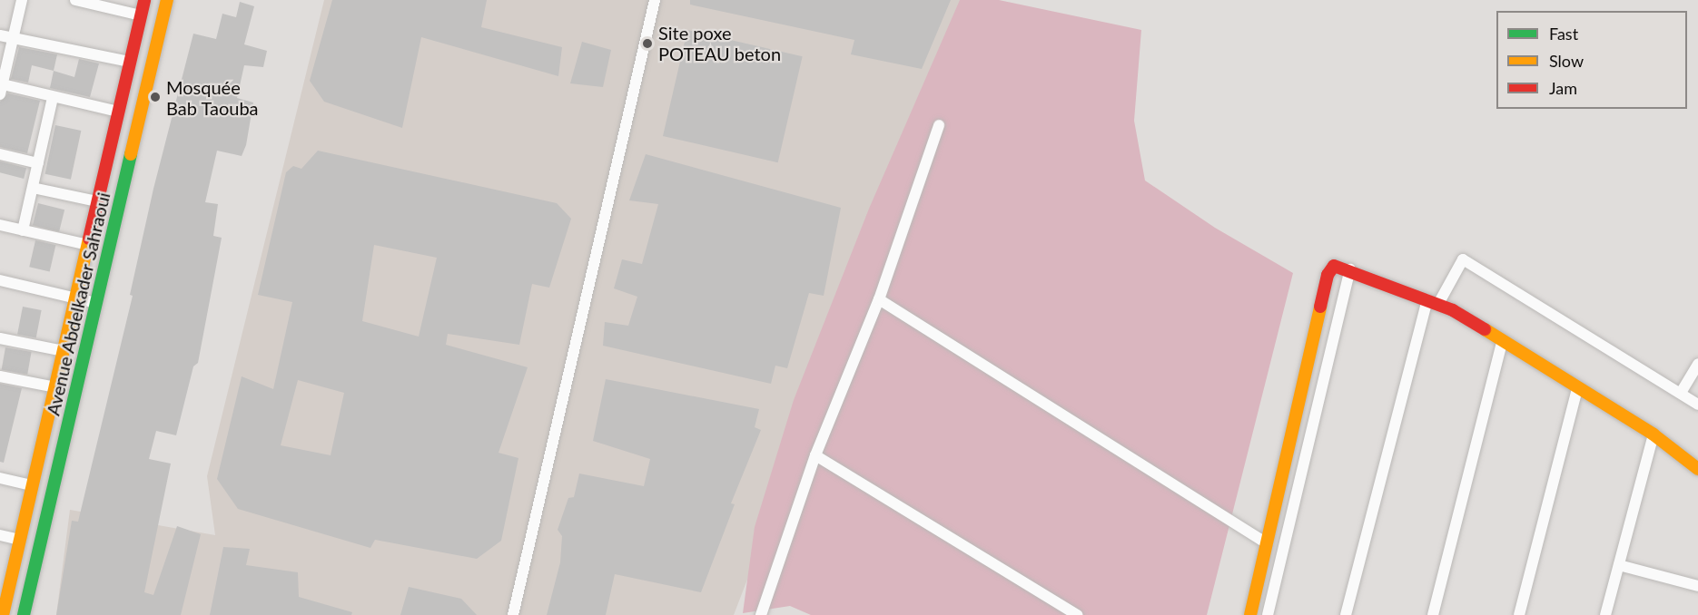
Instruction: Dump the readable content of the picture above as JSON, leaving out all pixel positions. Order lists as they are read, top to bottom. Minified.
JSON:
{"streets":{"main road":["Avenue Abdelkader Sahraoui"]},"places":["Site poxe POTEAU beton","Mosquée Bab Taouba"],"legend":["Fast","Slow","Jam"]}
